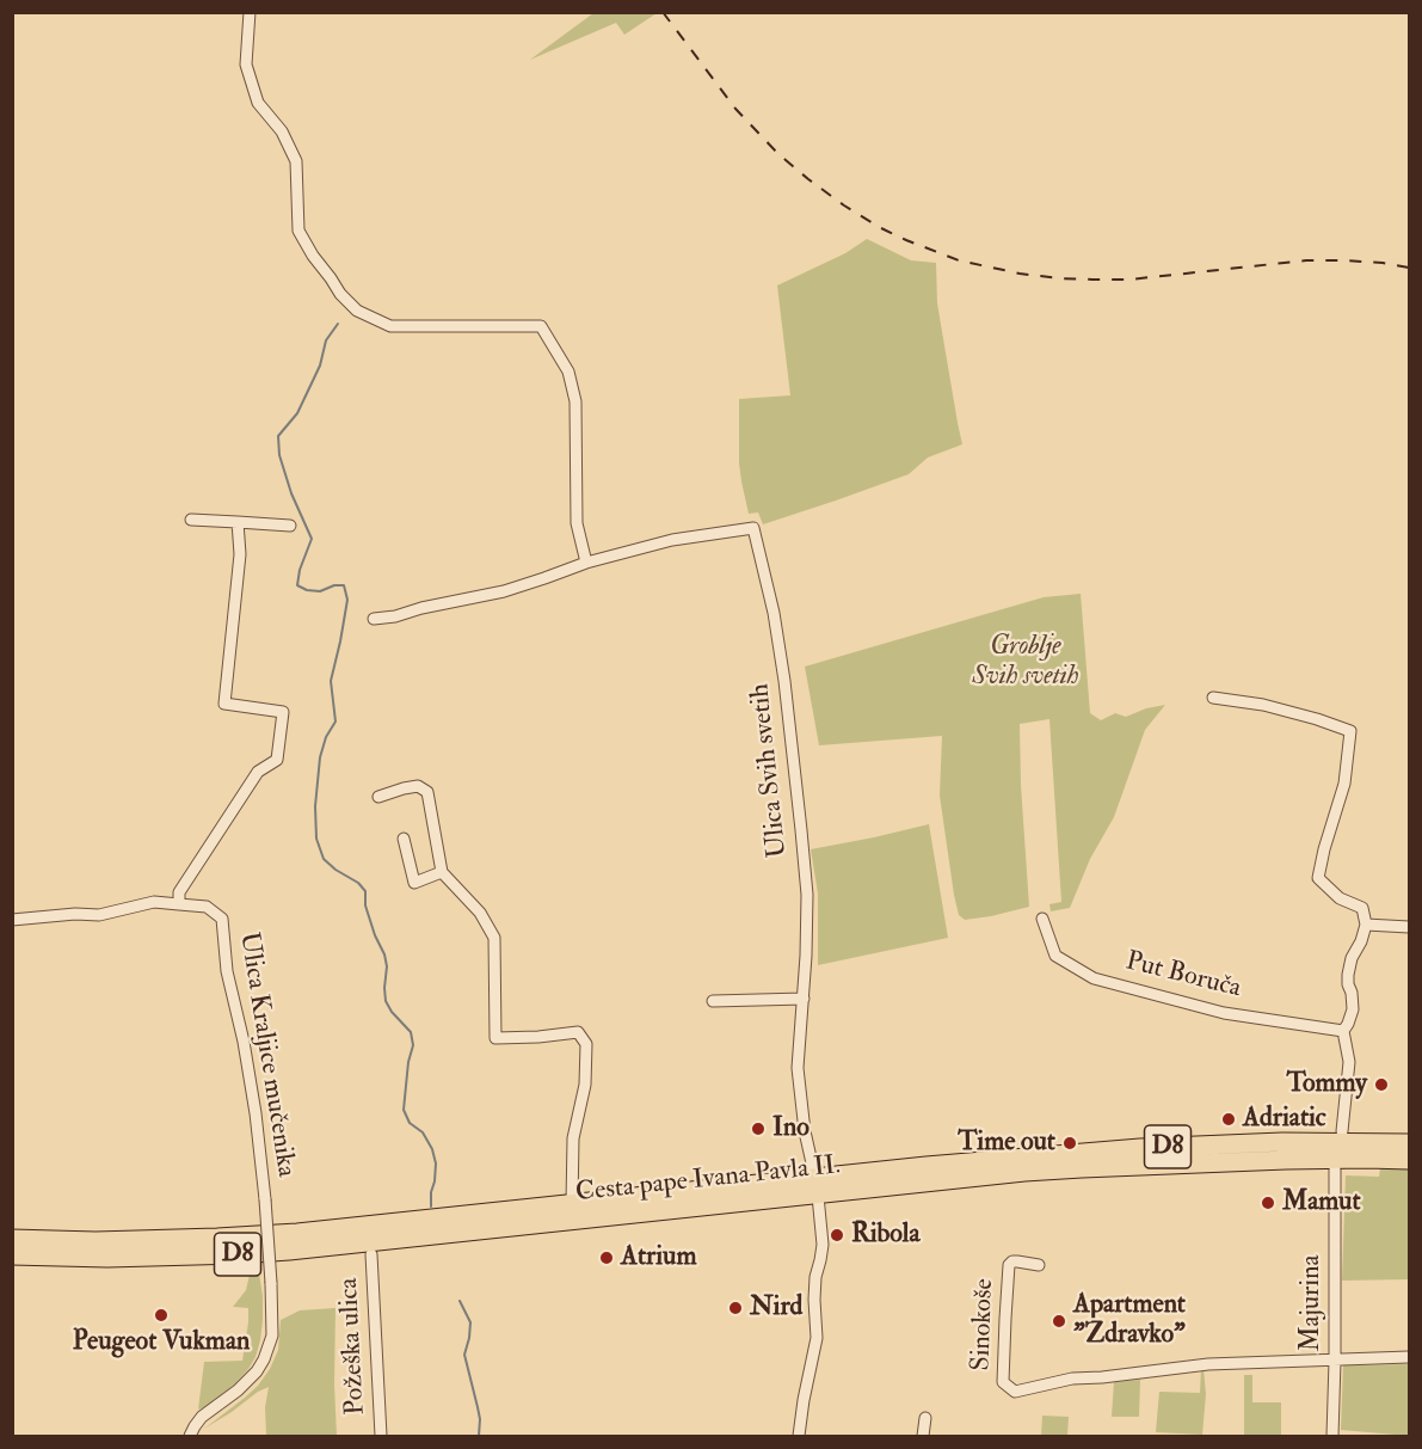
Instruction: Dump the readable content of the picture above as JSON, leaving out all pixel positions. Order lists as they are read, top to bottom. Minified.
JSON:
{"streets":{"main road":["D8","Cesta pape Ivana Pavla II."],"street":["Ulica Svih svetih","Put Boruča","Ulica Kraljice mučenika","Majurina","Sinokoše","Požeška ulica"]},"crossings":[["Ulica Svih svetih","Cesta pape Ivana Pavla II."],["Majurina","Sinokoše"]],"parks":["Groblje Svih svetih"],"places":["Tommy","Adriatic","Ino","Time out","Mamut","Ribola","Atrium","Nird","Peugeot Vukman","Apartment \"Zdravko\""]}
